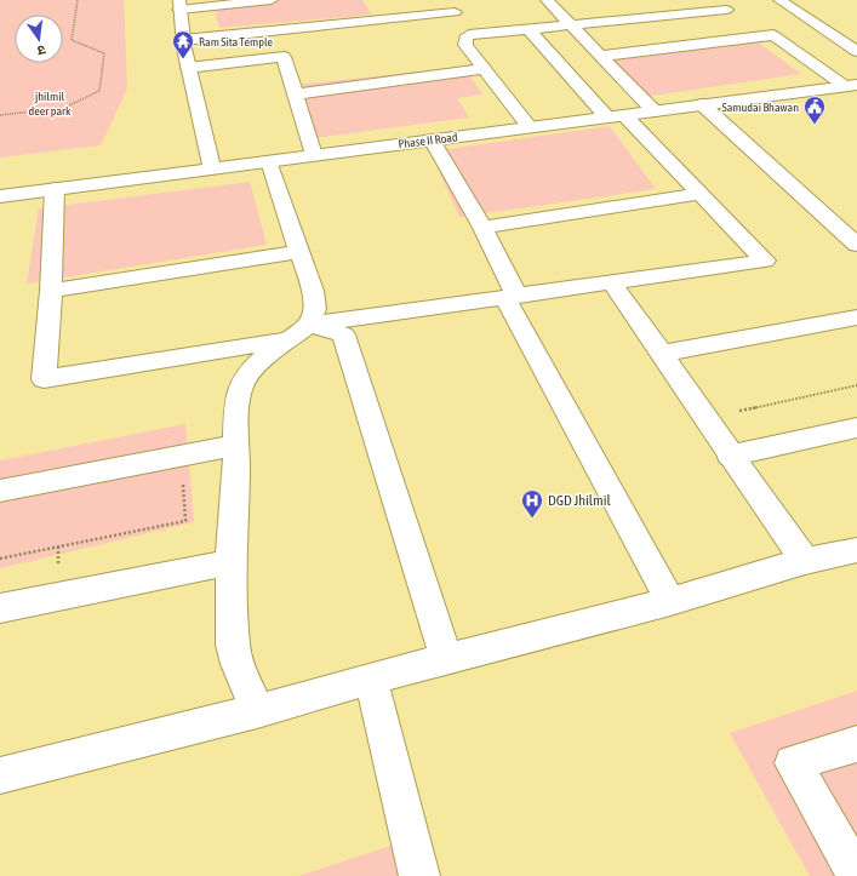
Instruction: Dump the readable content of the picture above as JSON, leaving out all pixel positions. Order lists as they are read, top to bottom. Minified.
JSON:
{"streets":{"street":["Phase II Road"]},"parks":["jhilmil deer park"],"places":{"temple":["Ram Sita Temple"],"public building":["Samudai Bhawan"],"hospital":["DGD Jhilmil"]},"north":"bottom"}
